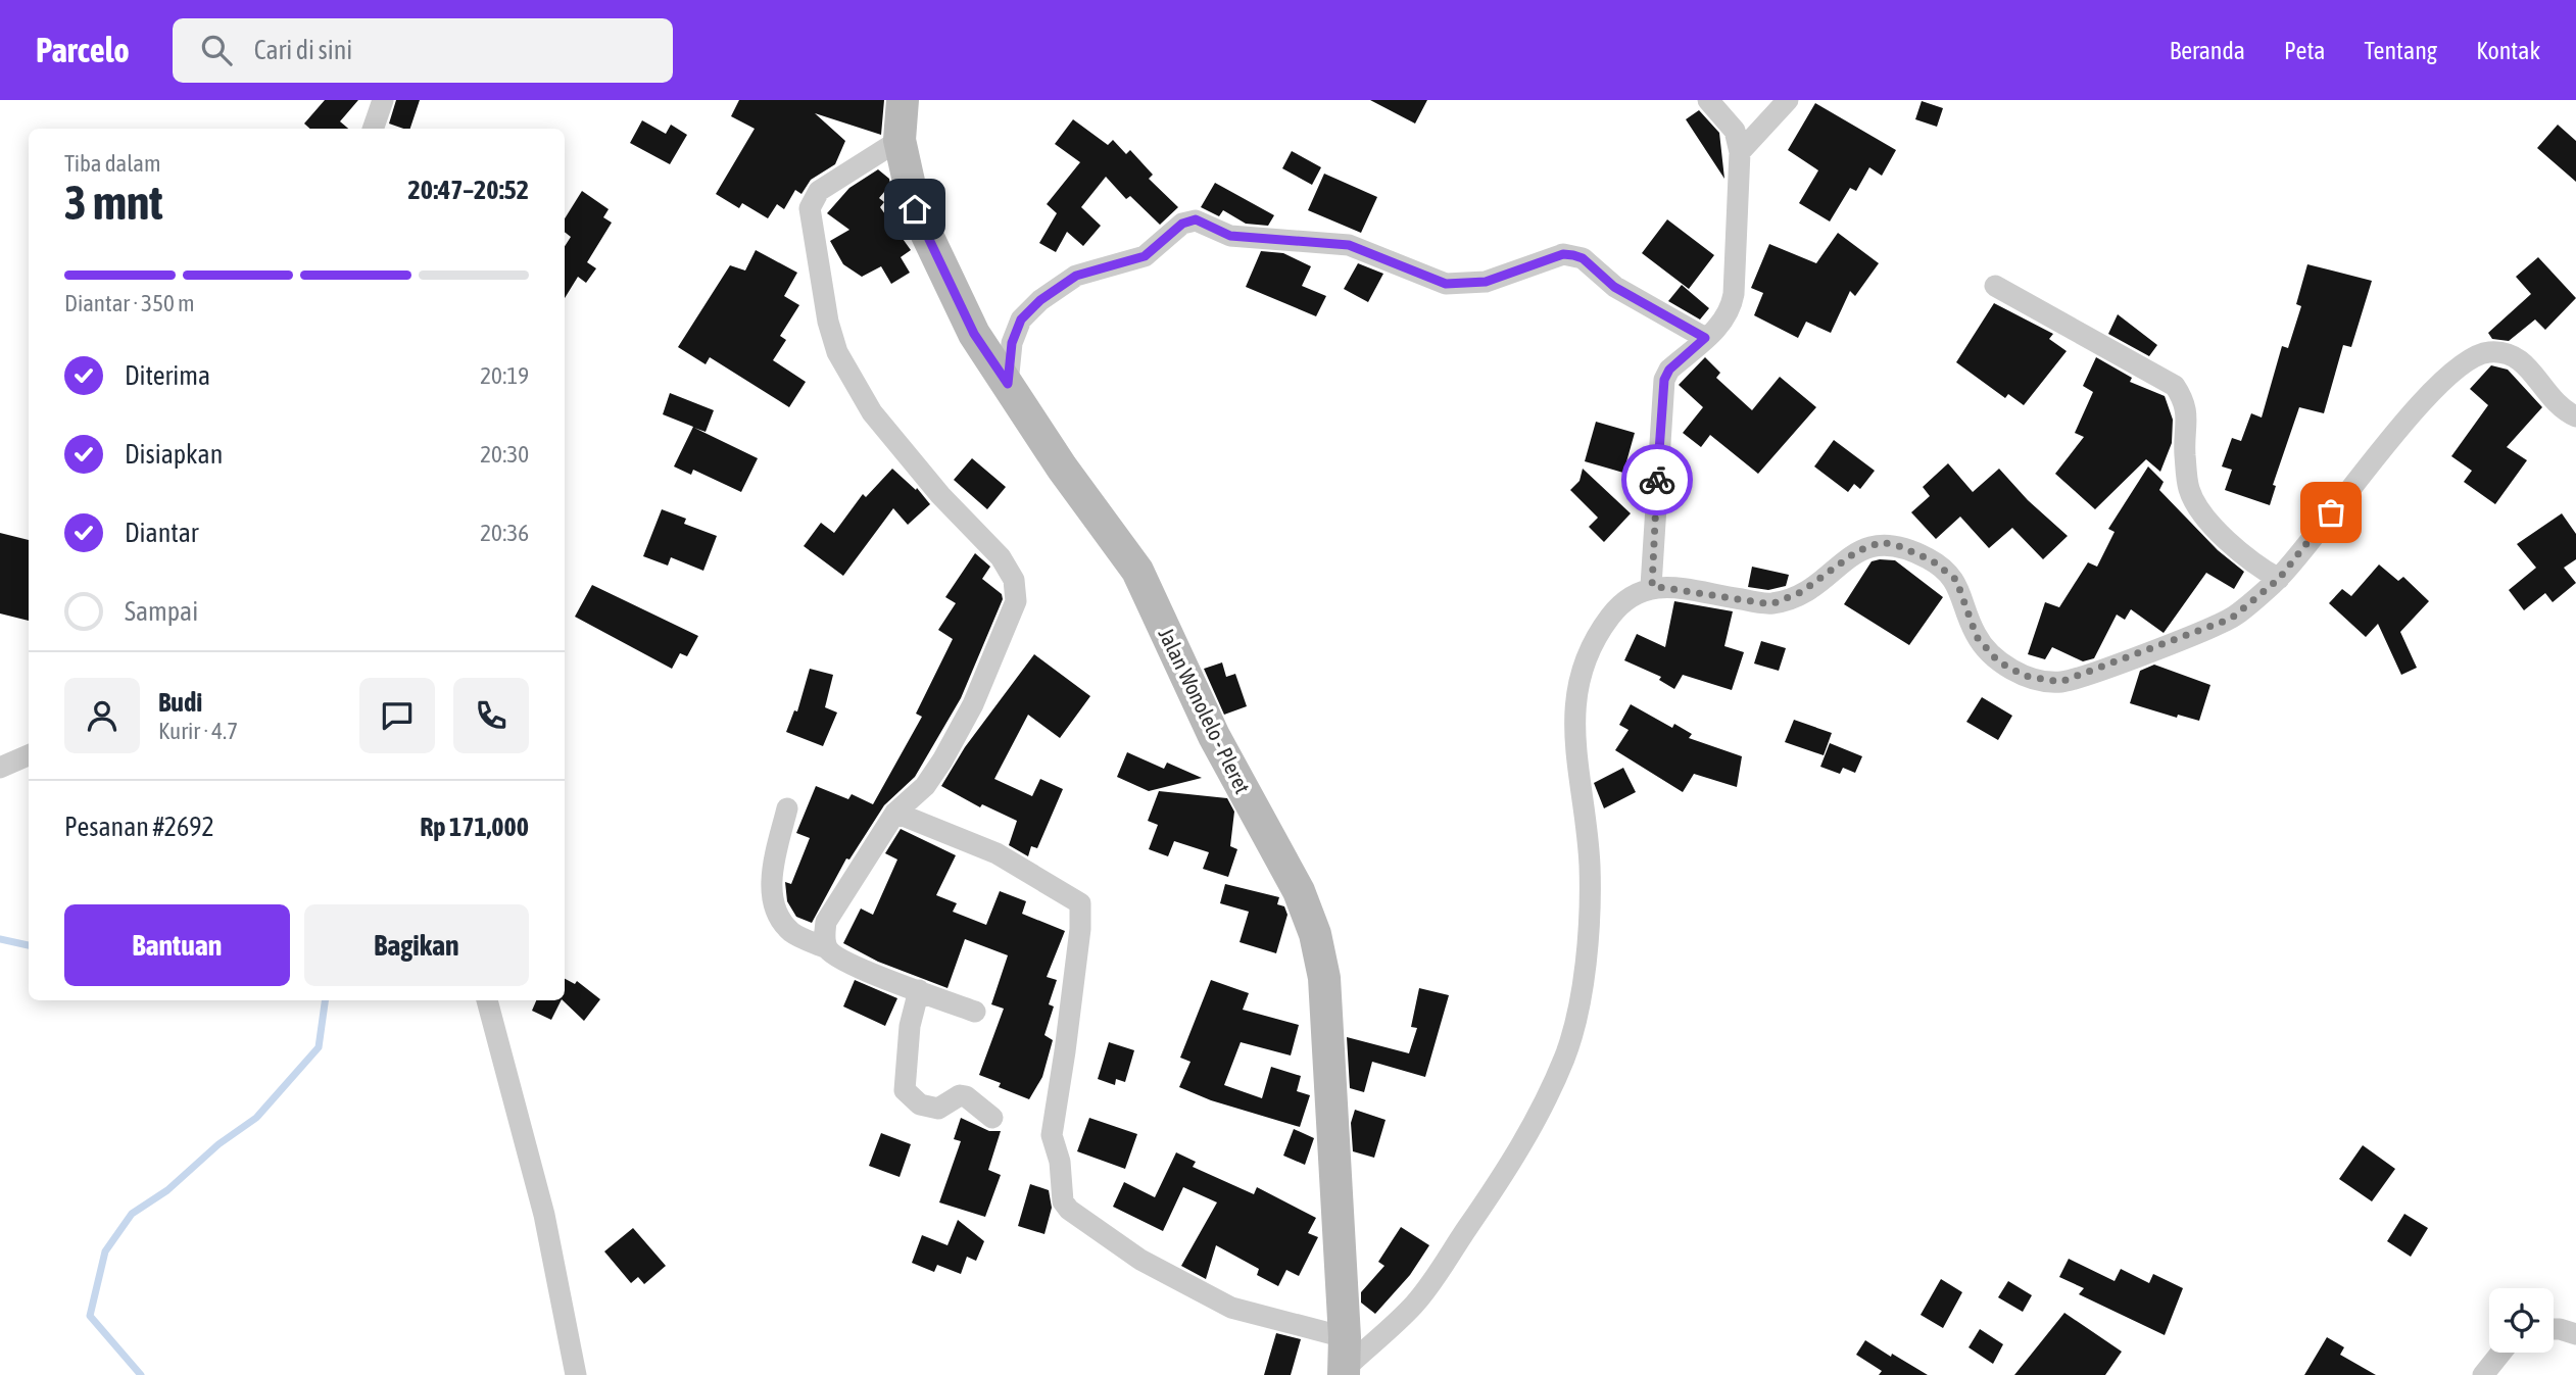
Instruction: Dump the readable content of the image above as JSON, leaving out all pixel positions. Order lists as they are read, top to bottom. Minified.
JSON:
{"streets":{"main road":["Jalan Wonolelo - Pleret"]},"page":{"header":"Parcelo","search":"Cari di sini","nav":["Beranda","Peta","Tentang","Kontak"],"heading":["3 mnt","Tiba dalam","20:47–20:52"],"panel":["Budi","Kurir · 4.7","Pesanan #2692","Rp 171,000"],"bar":"Diantar · 350 m","list":[["Diterima","20:19"],["Disiapkan","20:30"],["Diantar","20:36"],"Sampai"],"buttons":["Bantuan","Bagikan"]}}
